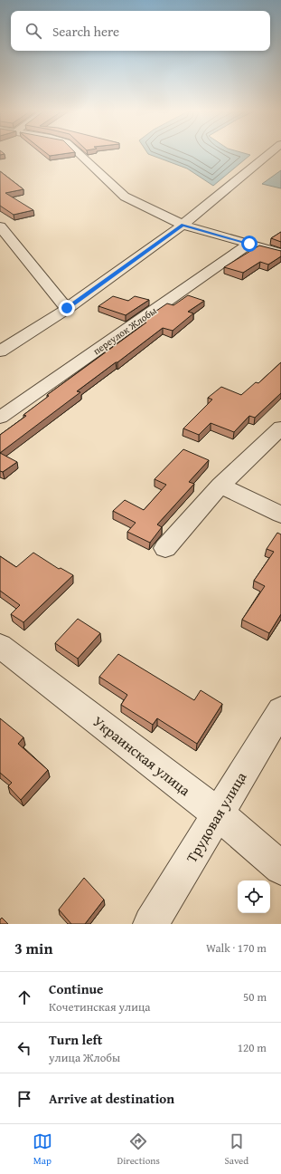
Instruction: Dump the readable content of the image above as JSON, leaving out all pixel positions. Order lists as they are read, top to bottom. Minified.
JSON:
{"streets":{"street":["переулок Жлобы","Украинская улица","Трудовая улица"]},"crossings":[["Украинская улица","Трудовая улица"]],"page":{"search":"Search here","heading":["3 min","Walk · 170 m"],"list":[["Continue","Кочетинская улица","50 m"],["Turn left","улица Жлобы","120 m"],"Arrive at destination"],"nav":["Map","Directions","Saved"]}}
